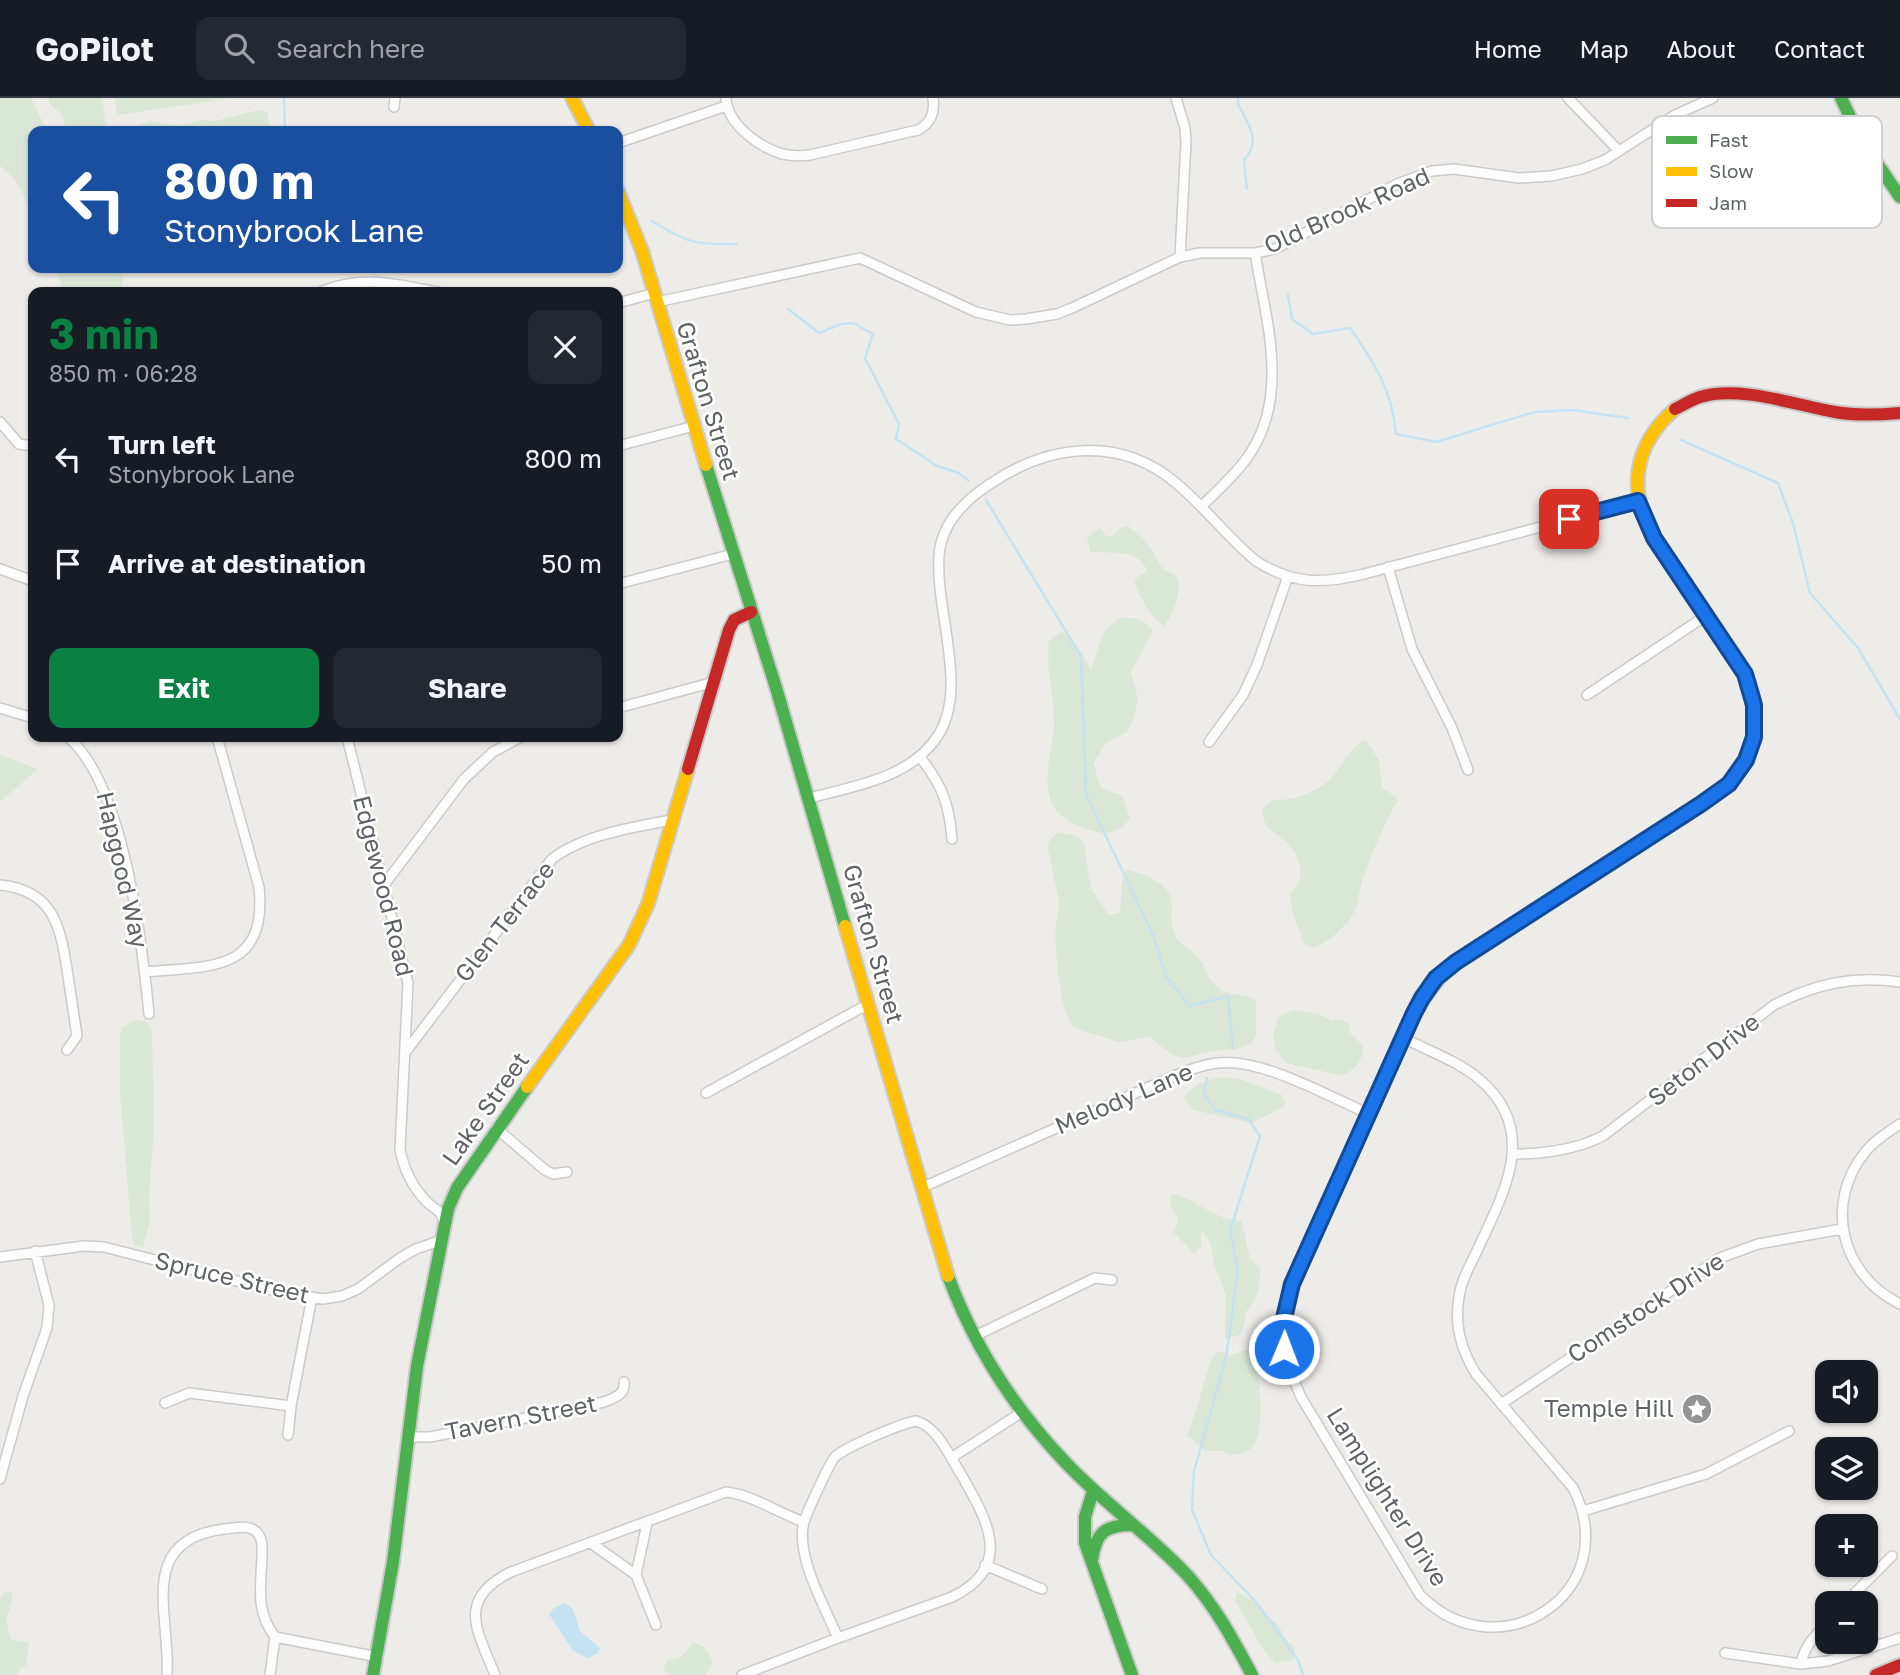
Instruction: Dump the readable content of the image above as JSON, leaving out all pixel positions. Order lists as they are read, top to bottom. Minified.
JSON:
{"streets":{"main road":["Grafton Street","Lake Street","Lamplighter Drive"],"street":["Old Brook Road","Hapgood Way","Edgewood Road","Glen Terrace","Seton Drive","Melody Lane","Spruce Street","Comstock Drive","Tavern Street"]},"crossings":[["Old Brook Road","Grafton Street"],["Grafton Street","Melody Lane"],["Grafton Street","Lake Street"],["Edgewood Road","Glen Terrace"],["Edgewood Road","Lake Street"],["Edgewood Road","Spruce Street"],["Glen Terrace","Lake Street"],["Seton Drive","Lamplighter Drive"],["Melody Lane","Lamplighter Drive"],["Lake Street","Spruce Street"],["Lake Street","Tavern Street"],["Comstock Drive","Lamplighter Drive"]],"places":{"place":["Temple Hill"]},"legend":["Fast","Slow","Jam"],"page":{"header":"GoPilot","search":"Search here","nav":["Home","Map","About","Contact"],"turn":["800 m","Stonybrook Lane"],"heading":["3 min","850 m · 06:28"],"list":[{"name":"Turn left","note":"Stonybrook Lane","value":"800 m"},{"name":"Arrive at destination","value":"50 m"}],"buttons":["Exit","Share"],"map_buttons":["+","−"]}}
